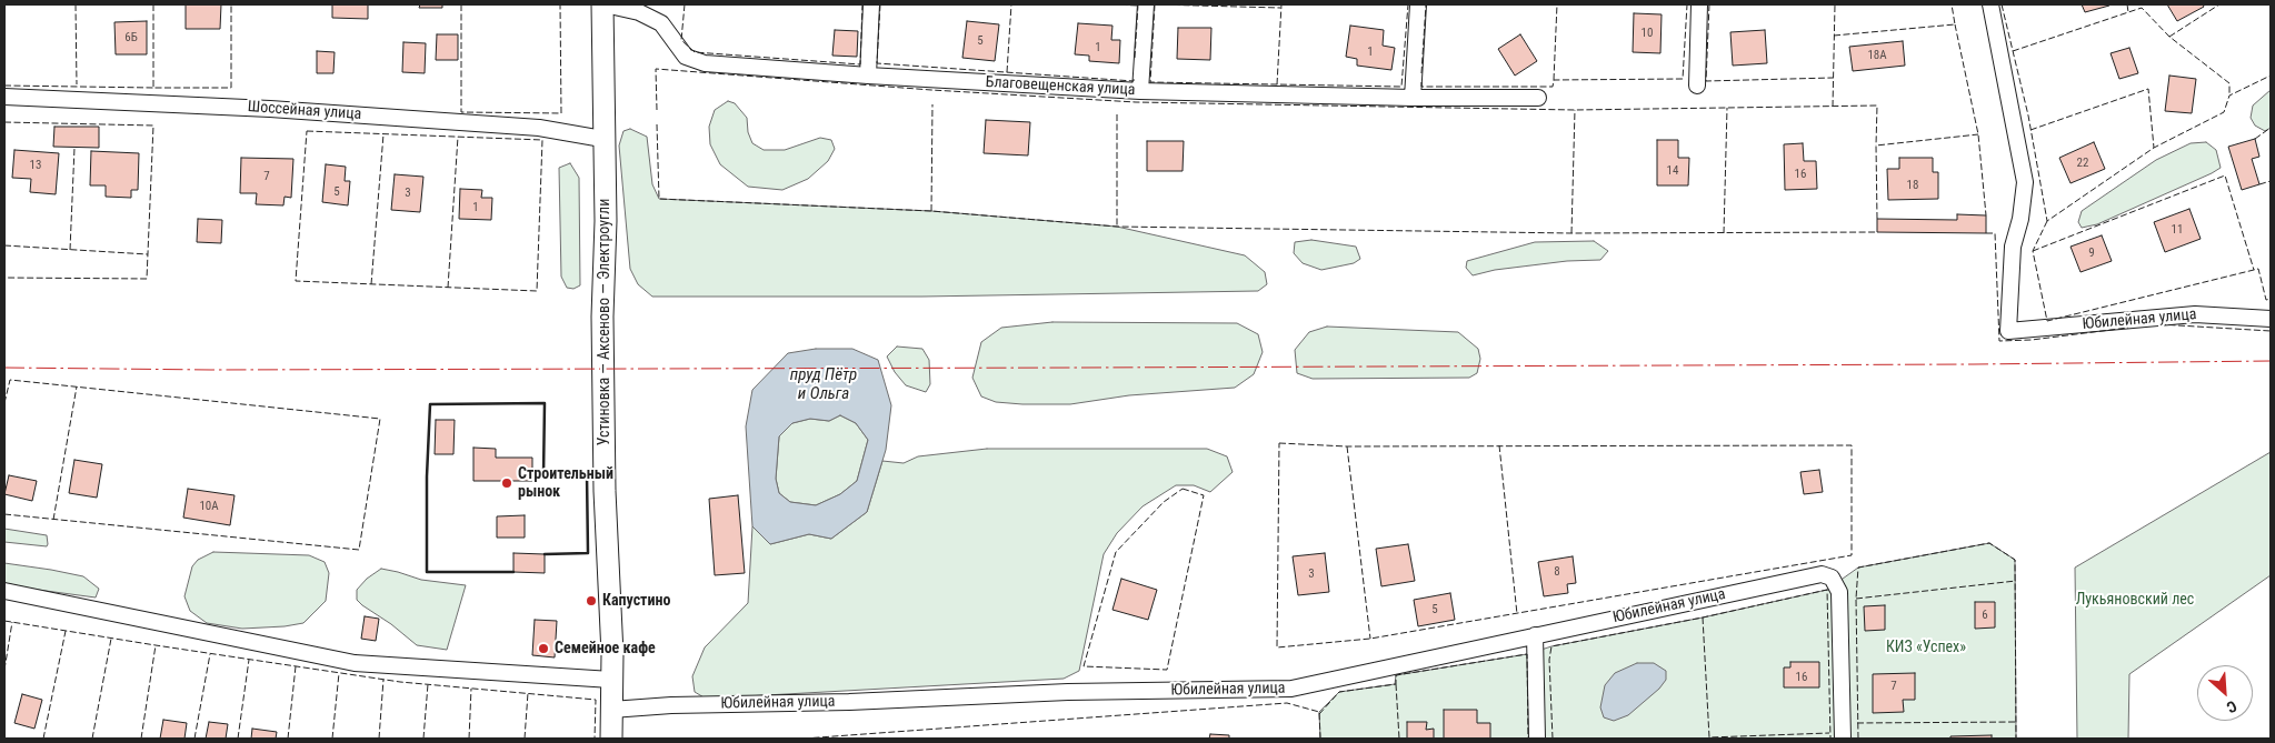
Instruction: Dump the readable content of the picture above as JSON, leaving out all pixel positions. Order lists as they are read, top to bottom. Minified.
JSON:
{"streets":{"main road":["Устиновка — Аксеново — Электроугли"],"street":["Благовещенская улица","Шоссейная улица","Юбилейная улица"]},"crossings":[["Благовещенская улица","Устиновка — Аксеново — Электроугли"],["Шоссейная улица","Устиновка — Аксеново — Электроугли"],["Юбилейная улица","Устиновка — Аксеново — Электроугли"]],"water":["пруд Пётр и Ольга"],"parks":["Лукьяновский лес","КИЗ «Успех»"],"places":["Строительный рынок","Капустино","Семейное кафе"],"house_numbers":["10","6Б","5","1","1","18А","22","13","14","16","7","18","5","3","1","11","9","10А","8","3","5","6","16","7"],"north":"bottom right"}
